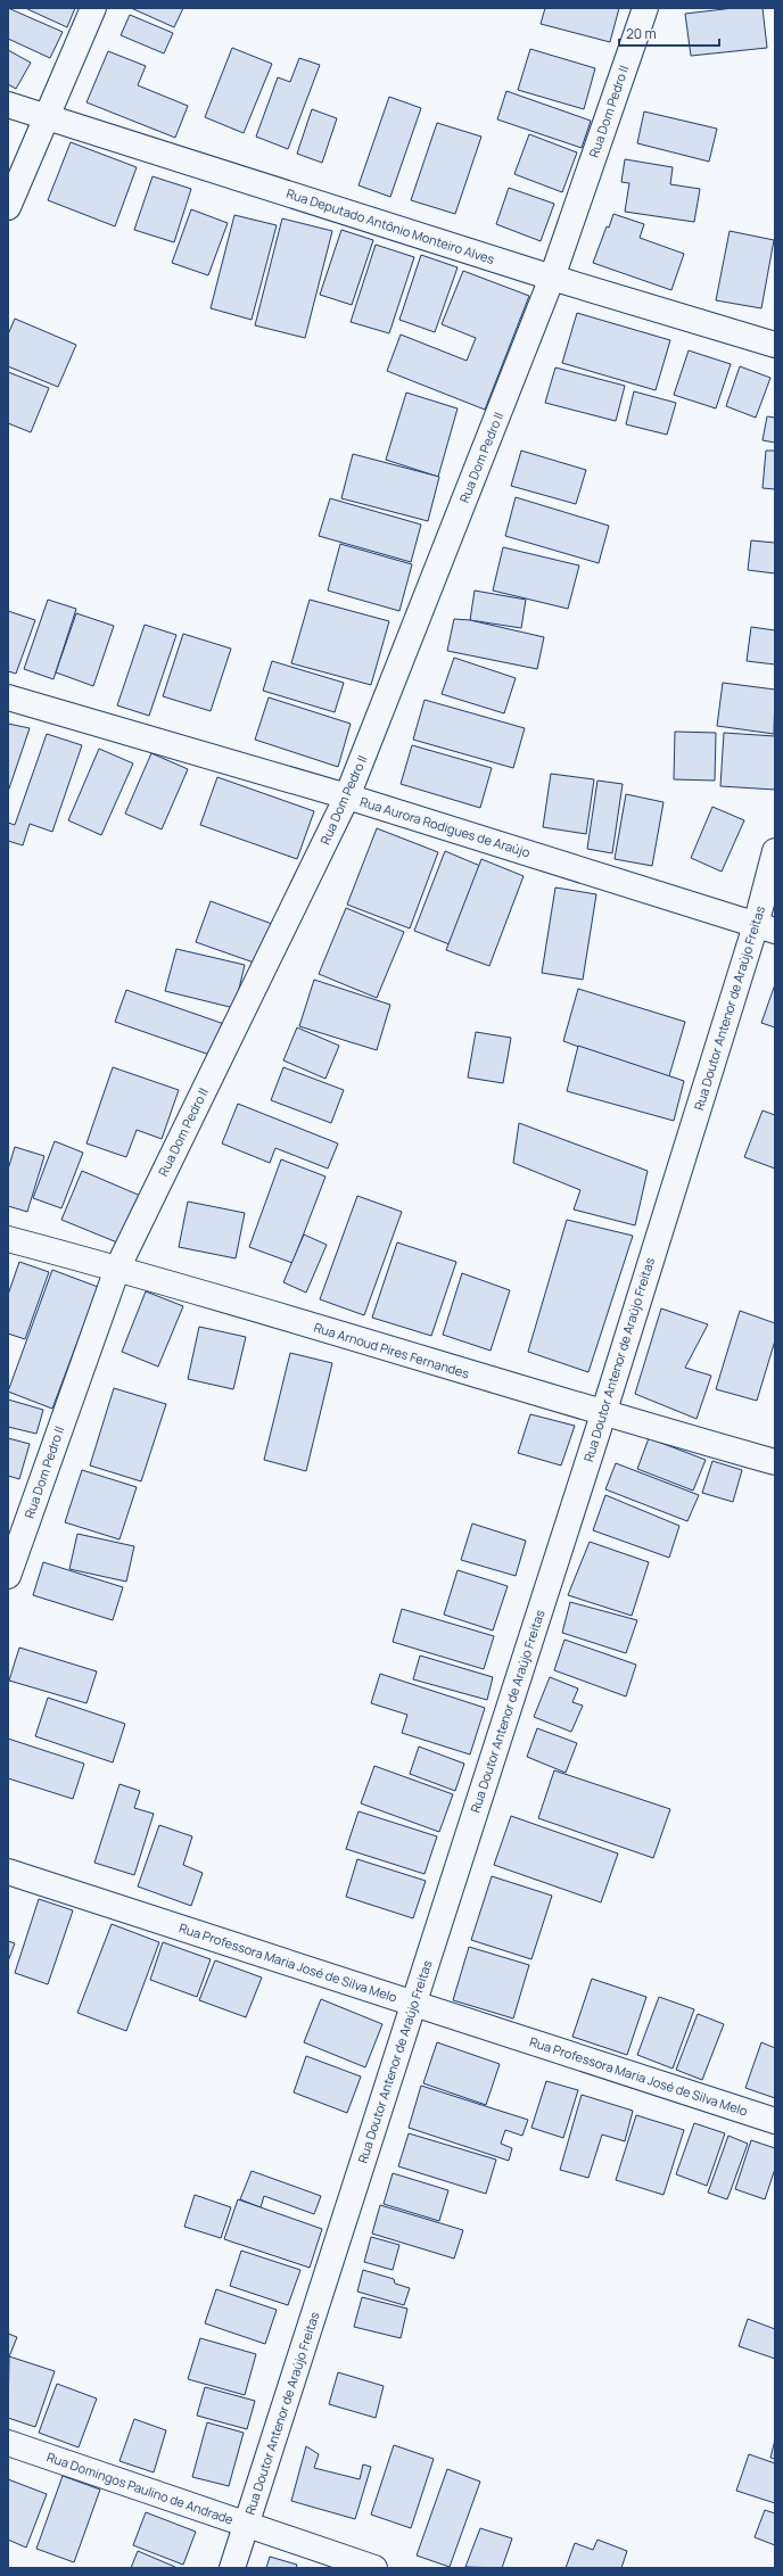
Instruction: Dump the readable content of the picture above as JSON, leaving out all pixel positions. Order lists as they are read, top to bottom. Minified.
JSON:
{"streets":{"street":["Rua Dom Pedro II","Rua Deputado Antônio Monteiro Alves","Rua Aurora Rodigues de Araújo","Rua Doutor Antenor de Araújo Freitas","Rua Arnoud Pires Fernandes","Rua Professora Maria José de Silva Melo","Rua Domingos Paulino de Andrade"]},"crossings":[["Rua Dom Pedro II","Rua Deputado Antônio Monteiro Alves"],["Rua Dom Pedro II","Rua Aurora Rodigues de Araújo"],["Rua Dom Pedro II","Rua Arnoud Pires Fernandes"],["Rua Aurora Rodigues de Araújo","Rua Doutor Antenor de Araújo Freitas"],["Rua Doutor Antenor de Araújo Freitas","Rua Arnoud Pires Fernandes"],["Rua Doutor Antenor de Araújo Freitas","Rua Professora Maria José de Silva Melo"],["Rua Doutor Antenor de Araújo Freitas","Rua Domingos Paulino de Andrade"]],"scale_bar":"20 m"}
